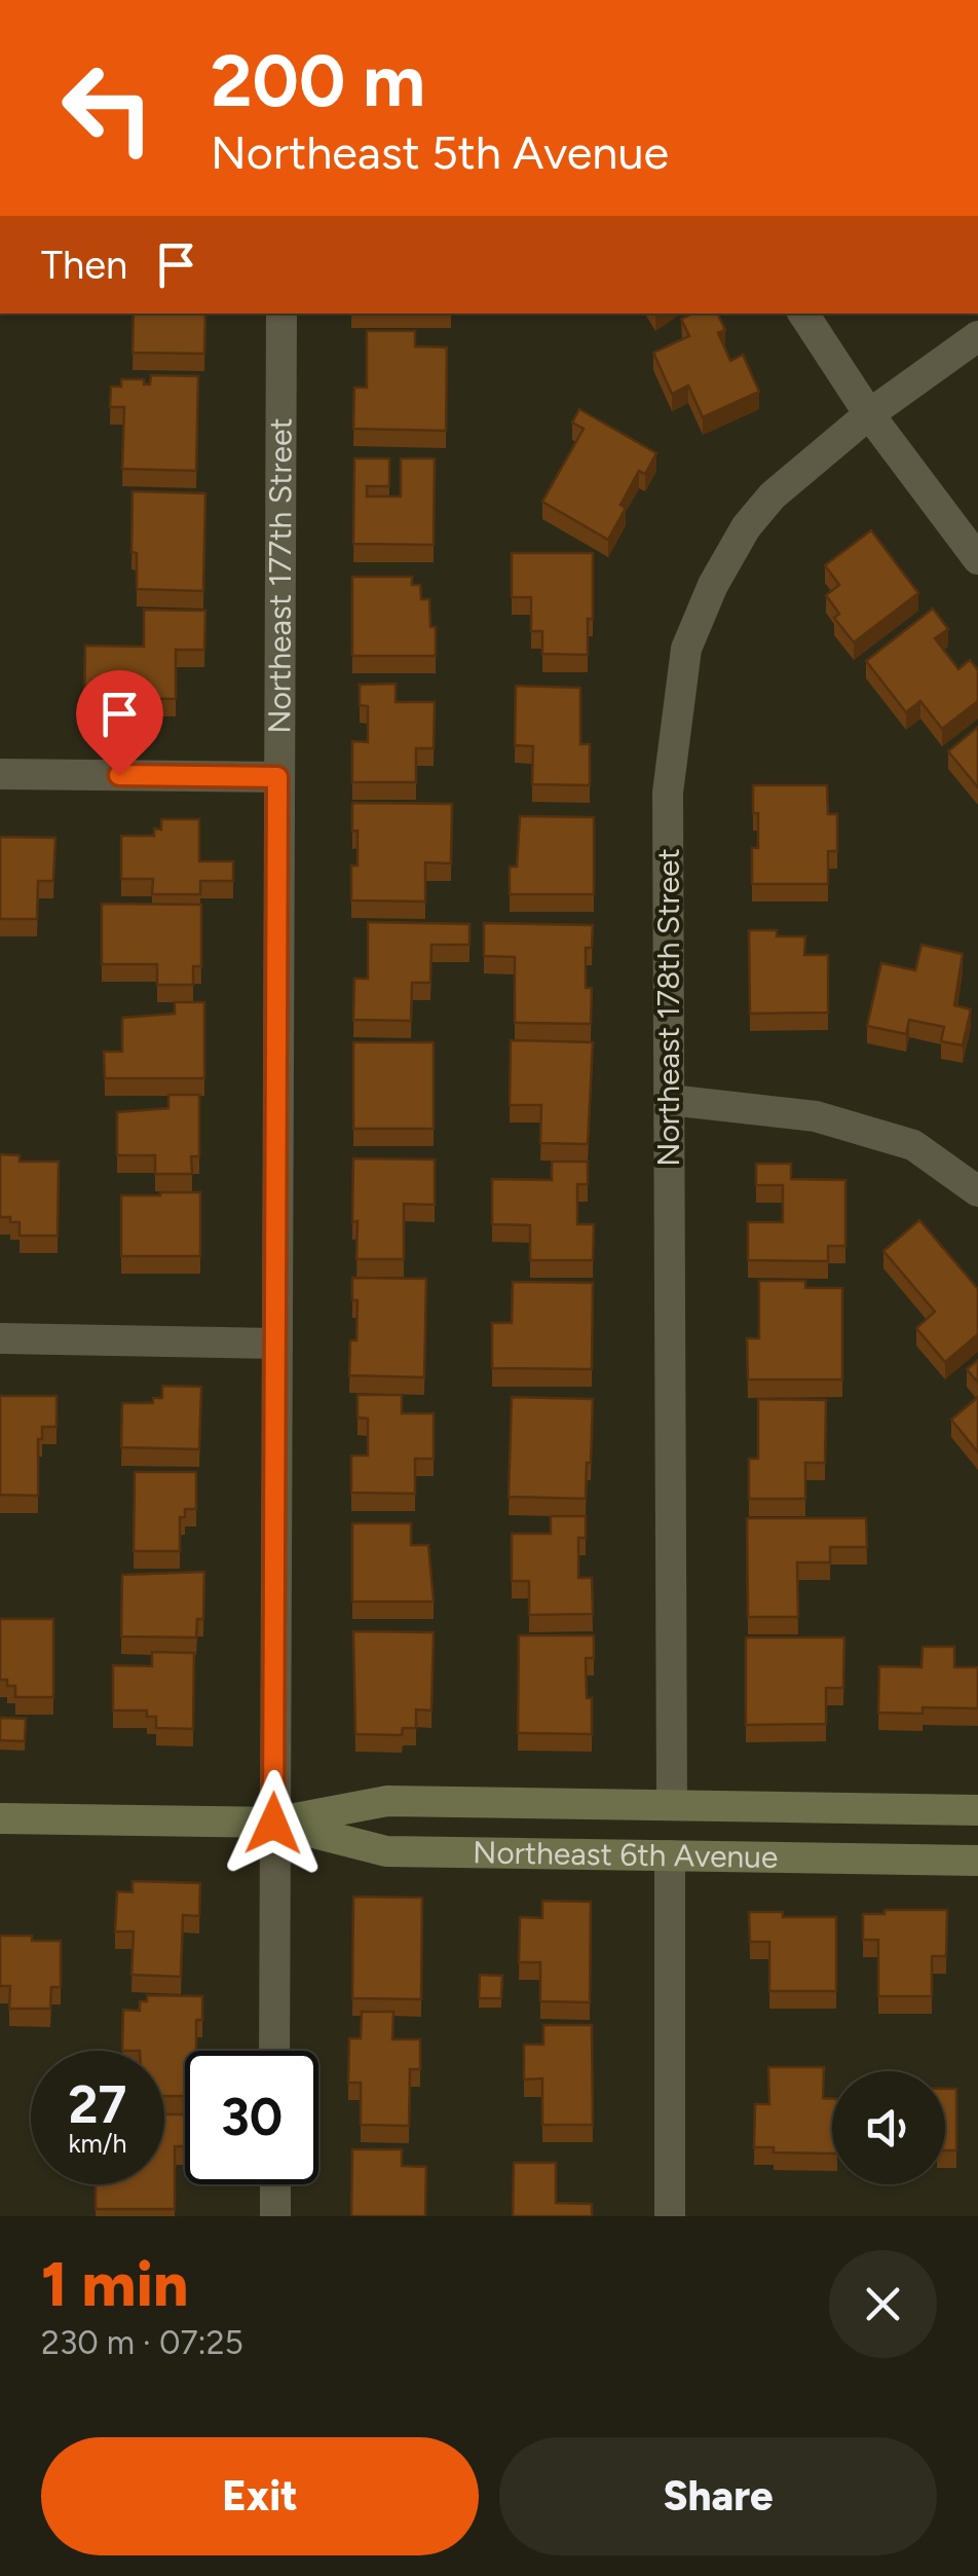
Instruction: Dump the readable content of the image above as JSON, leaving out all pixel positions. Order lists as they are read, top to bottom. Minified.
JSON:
{"streets":{"main road":["Northeast 6th Avenue"],"street":["Northeast 177th Street","Northeast 178th Street"]},"crossings":[["Northeast 177th Street","Northeast 6th Avenue"],["Northeast 178th Street","Northeast 6th Avenue"]],"page":{"turn":["200 m","Northeast 5th Avenue"],"then":"Then","speed":"27 km/h","limit":"30","heading":["1 min","230 m · 07:25"],"buttons":["Exit","Share"]}}
